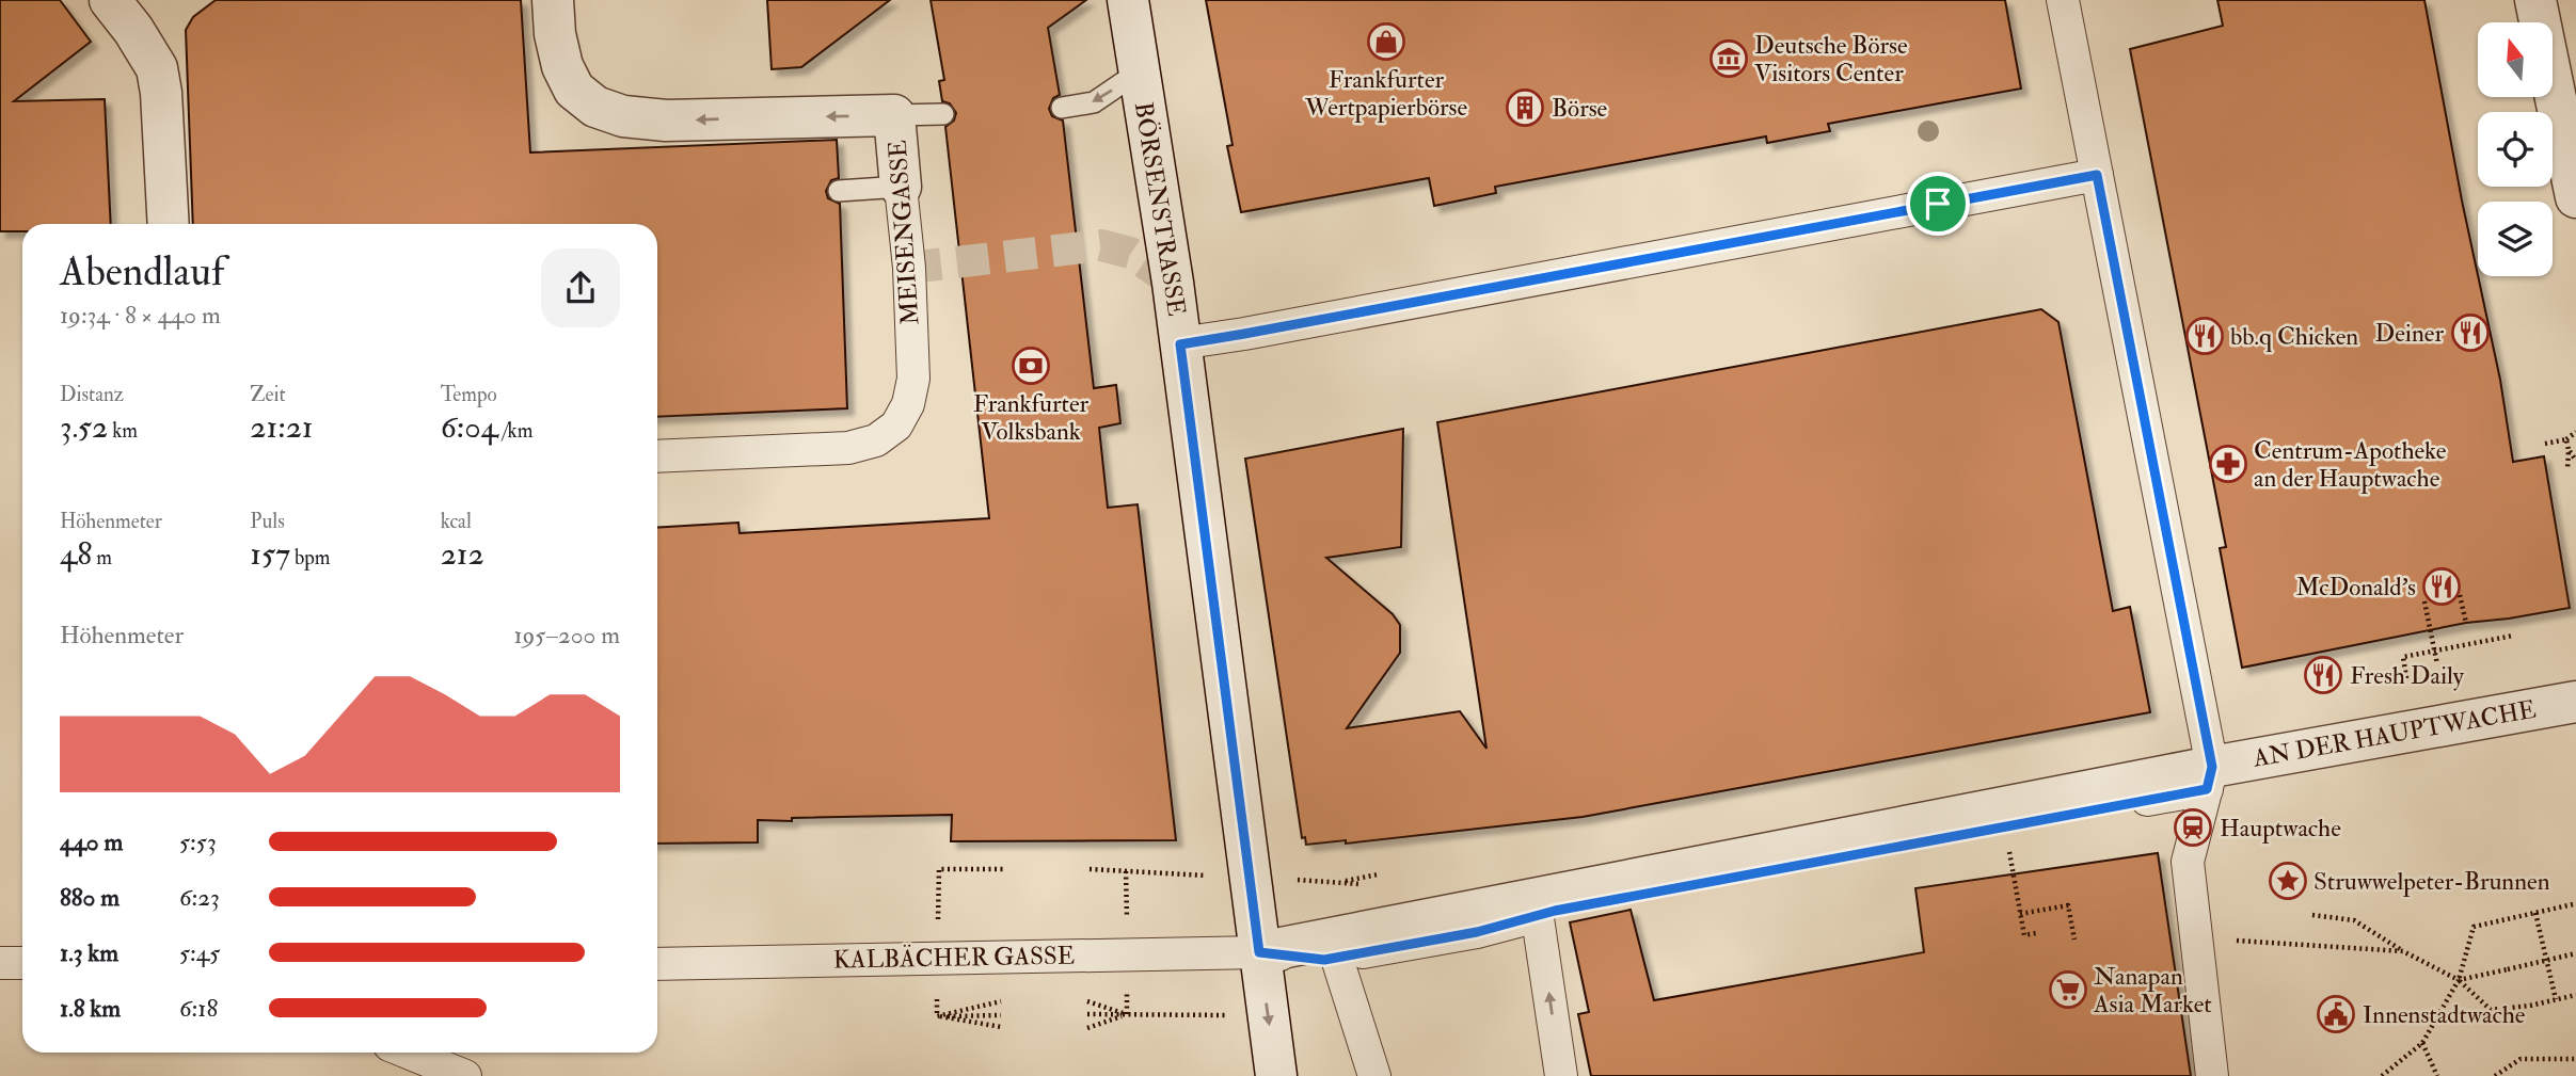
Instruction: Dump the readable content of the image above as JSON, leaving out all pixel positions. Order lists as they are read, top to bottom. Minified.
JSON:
{"streets":{"street":["BÖRSENSTRASSE","MEISENGASSE","AN DER HAUPTWACHE","KALBÄCHER GASSE"]},"crossings":[["BÖRSENSTRASSE","AN DER HAUPTWACHE"],["BÖRSENSTRASSE","KALBÄCHER GASSE"],["AN DER HAUPTWACHE","KALBÄCHER GASSE"]],"one_way":["MEISENGASSE"],"places":{"shop":["Frankfurter Wertpapierbörse"],"museum":["Deutsche Börse Visitors Center"],"building":["Börse"],"restaurant":["Deiner","bb.q Chicken","McDonald's","Fresh Daily"],"bank":["Frankfurter Volksbank"],"pharmacy":["Centrum-Apotheke an der Hauptwache"],"station":["Hauptwache"],"place":["Struwwelpeter-Brunnen"],"supermarket":["Nanapan Asia Market"],"public building":["Innenstadtwache"]},"north":"top","page":{"heading":["Abendlauf","19:34 · 8 × 440 m"],"stats":[["Distanz","3.52 km"],["Zeit","21:21"],["Tempo","6:04 /km"],["Höhenmeter","48 m"],["Puls","157 bpm"],["kcal","212"]],"chart":["Höhenmeter","195–200 m"],"list":[{"name":"440 m","note":"5:53"},{"name":"880 m","note":"6:23"},{"name":"1.3 km","note":"5:45"},{"name":"1.8 km","note":"6:18"}]}}
